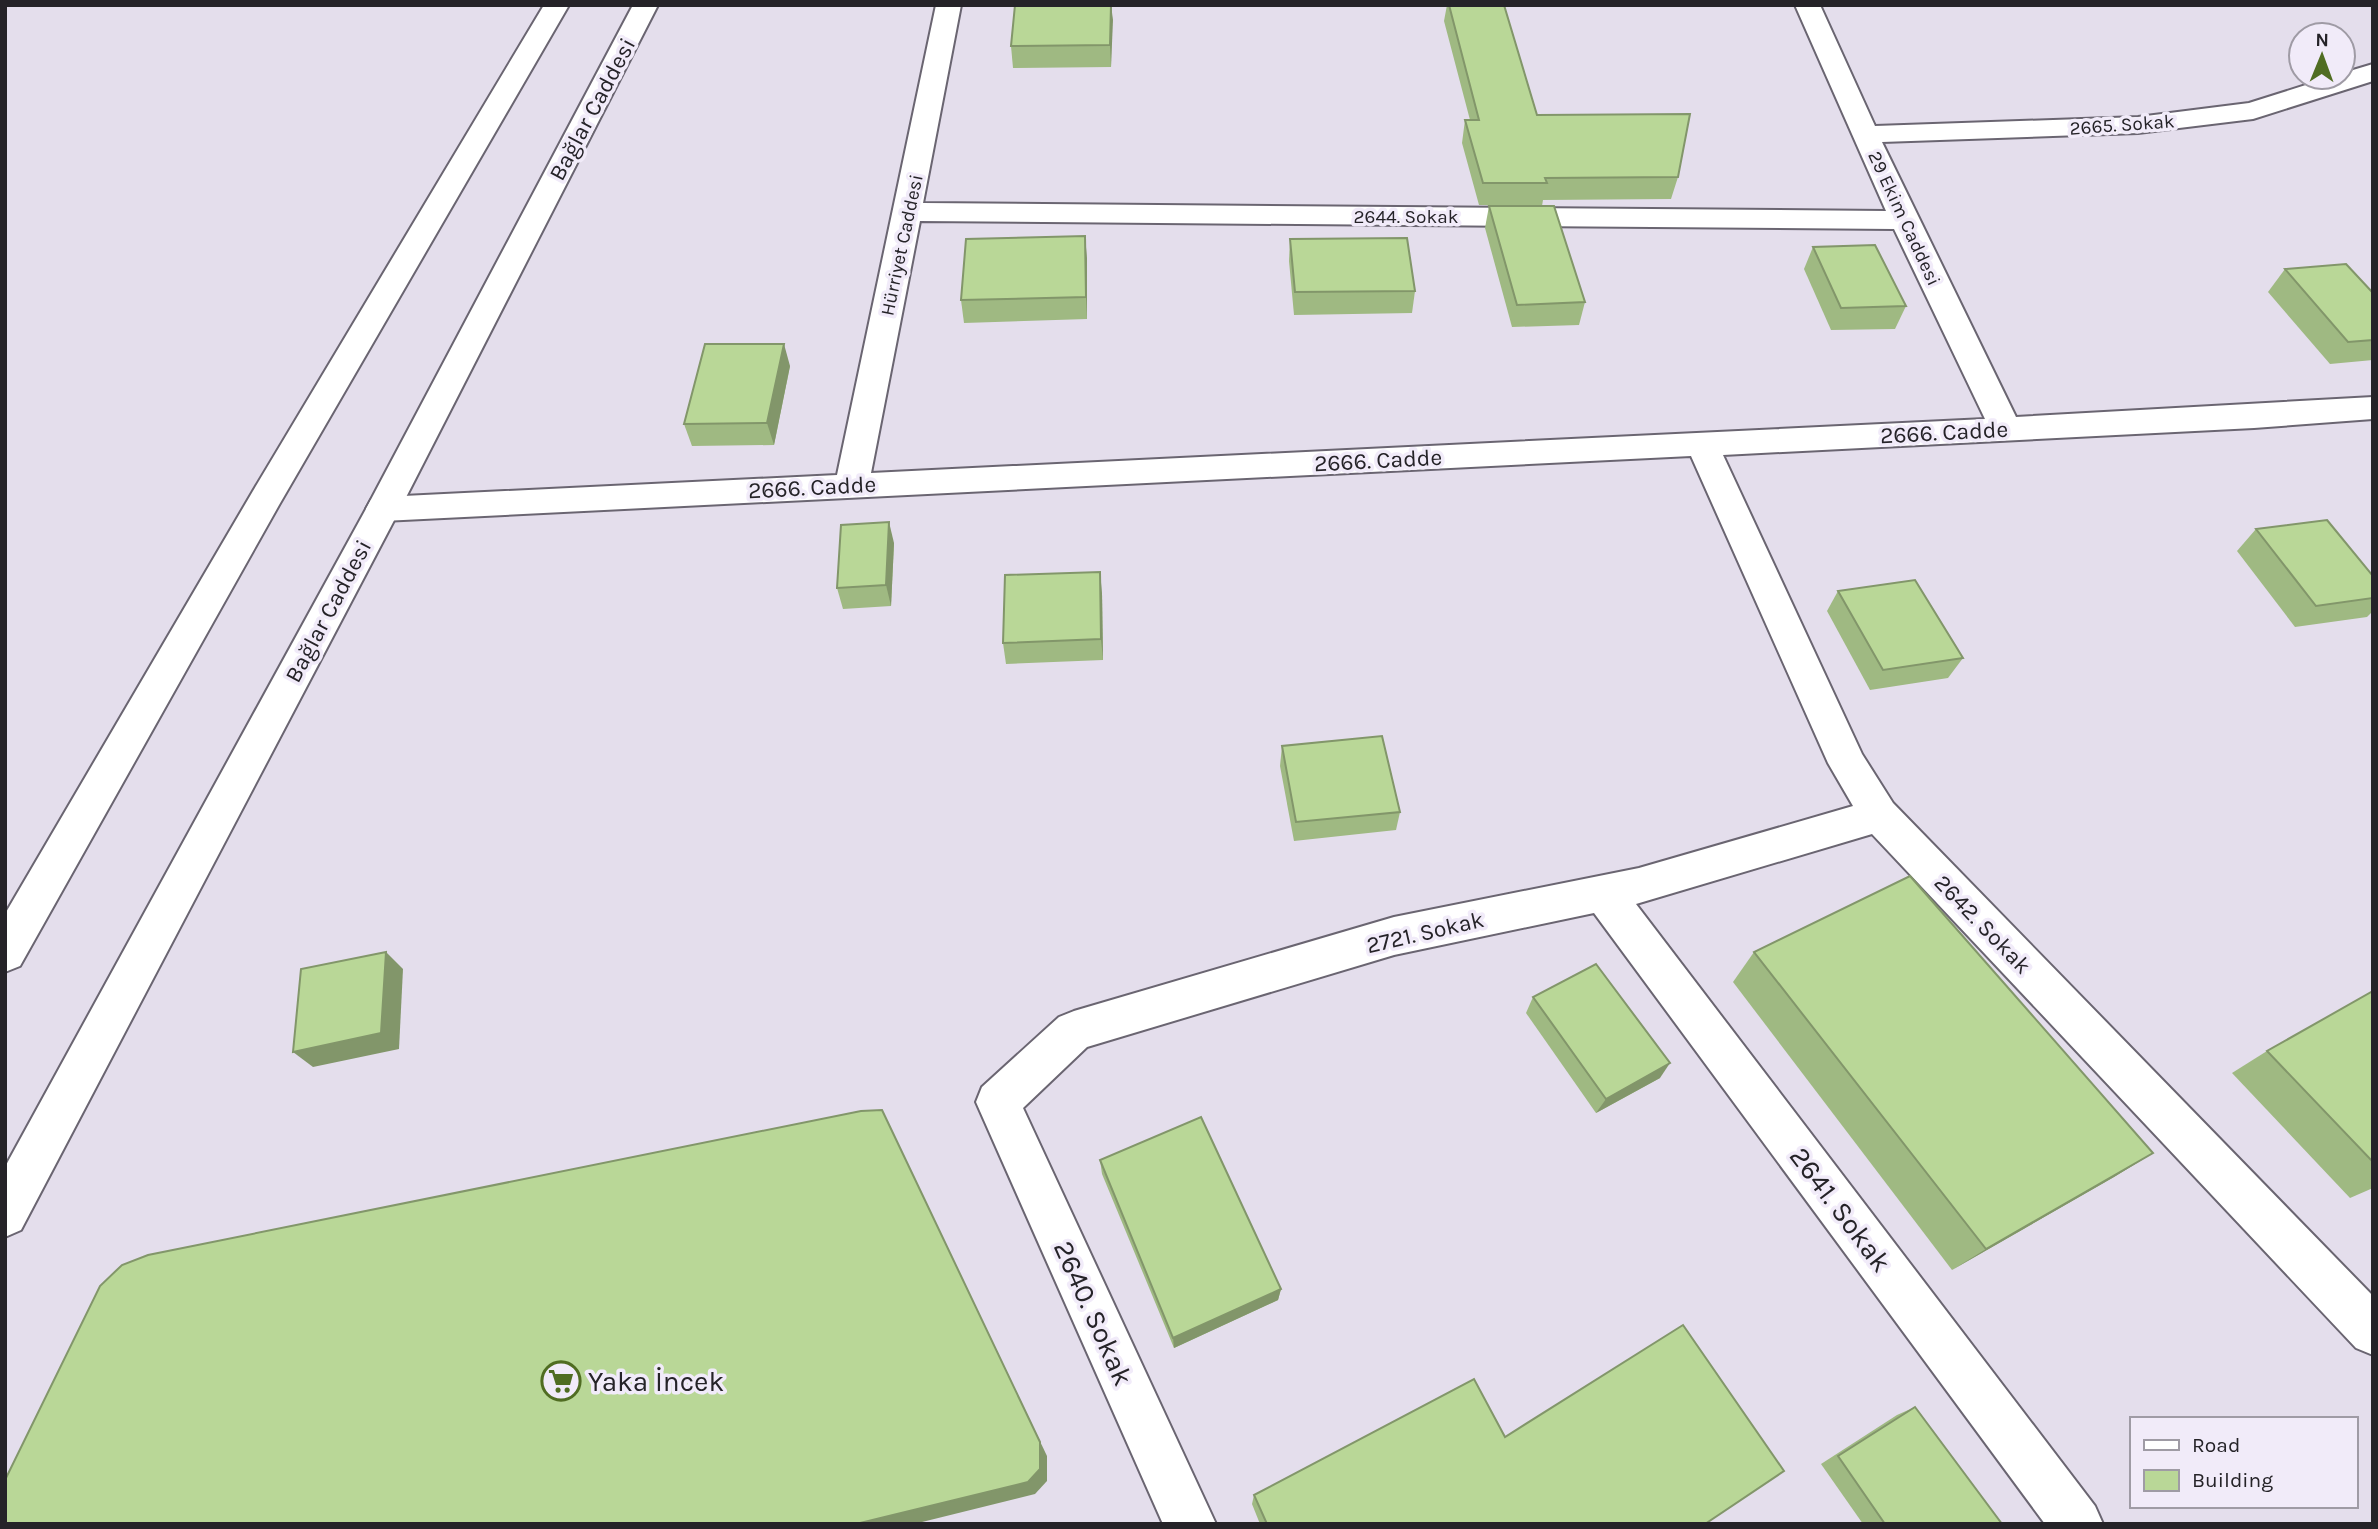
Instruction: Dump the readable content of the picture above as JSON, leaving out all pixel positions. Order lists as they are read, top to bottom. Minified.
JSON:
{"streets":{"street":["Bağlar Caddesi","2665. Sokak","2644. Sokak","29 Ekim Caddesi","Hürriyet Caddesi","2666. Cadde","2642. Sokak","2721. Sokak","2641. Sokak","2640. Sokak"]},"crossings":[["Bağlar Caddesi","2666. Cadde"],["2665. Sokak","29 Ekim Caddesi"],["2644. Sokak","29 Ekim Caddesi"],["2644. Sokak","Hürriyet Caddesi"],["29 Ekim Caddesi","2666. Cadde"],["Hürriyet Caddesi","2666. Cadde"],["2666. Cadde","2642. Sokak"],["2642. Sokak","2721. Sokak"],["2721. Sokak","2641. Sokak"],["2721. Sokak","2640. Sokak"]],"places":{"supermarket":["Yaka İncek"]},"legend":["Road","Building"],"north":"top"}
